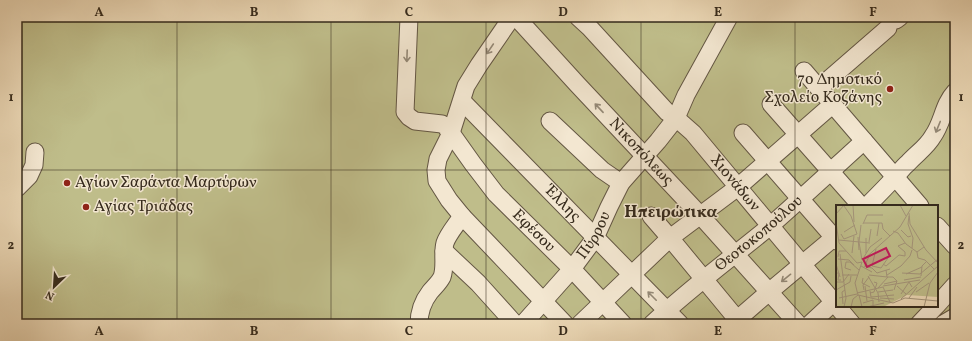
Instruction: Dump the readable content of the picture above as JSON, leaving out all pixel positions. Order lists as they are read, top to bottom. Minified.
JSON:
{"streets":{"street":["Νικοπόλεως","Χιονάδων","Έλλης","Εφέσου","Θεοτοκοπούλου","Πύρρου"]},"crossings":[["Νικοπόλεως","Θεοτοκοπούλου"],["Νικοπόλεως","Πύρρου"],["Χιονάδων","Θεοτοκοπούλου"],["Χιονάδων","Πύρρου"],["Έλλης","Θεοτοκοπούλου"],["Έλλης","Πύρρου"],["Εφέσου","Πύρρου"]],"districts":["Ηπειρώτικα"],"places":["7ο Δημοτικό Σχολείο Κοζάνης","Αγίων Σαράντα Μαρτύρων","Αγίας Τριάδας"],"north":"bottom left","grid":{"columns":["A","B","C","D","E","F"],"rows":["1","2"]}}
